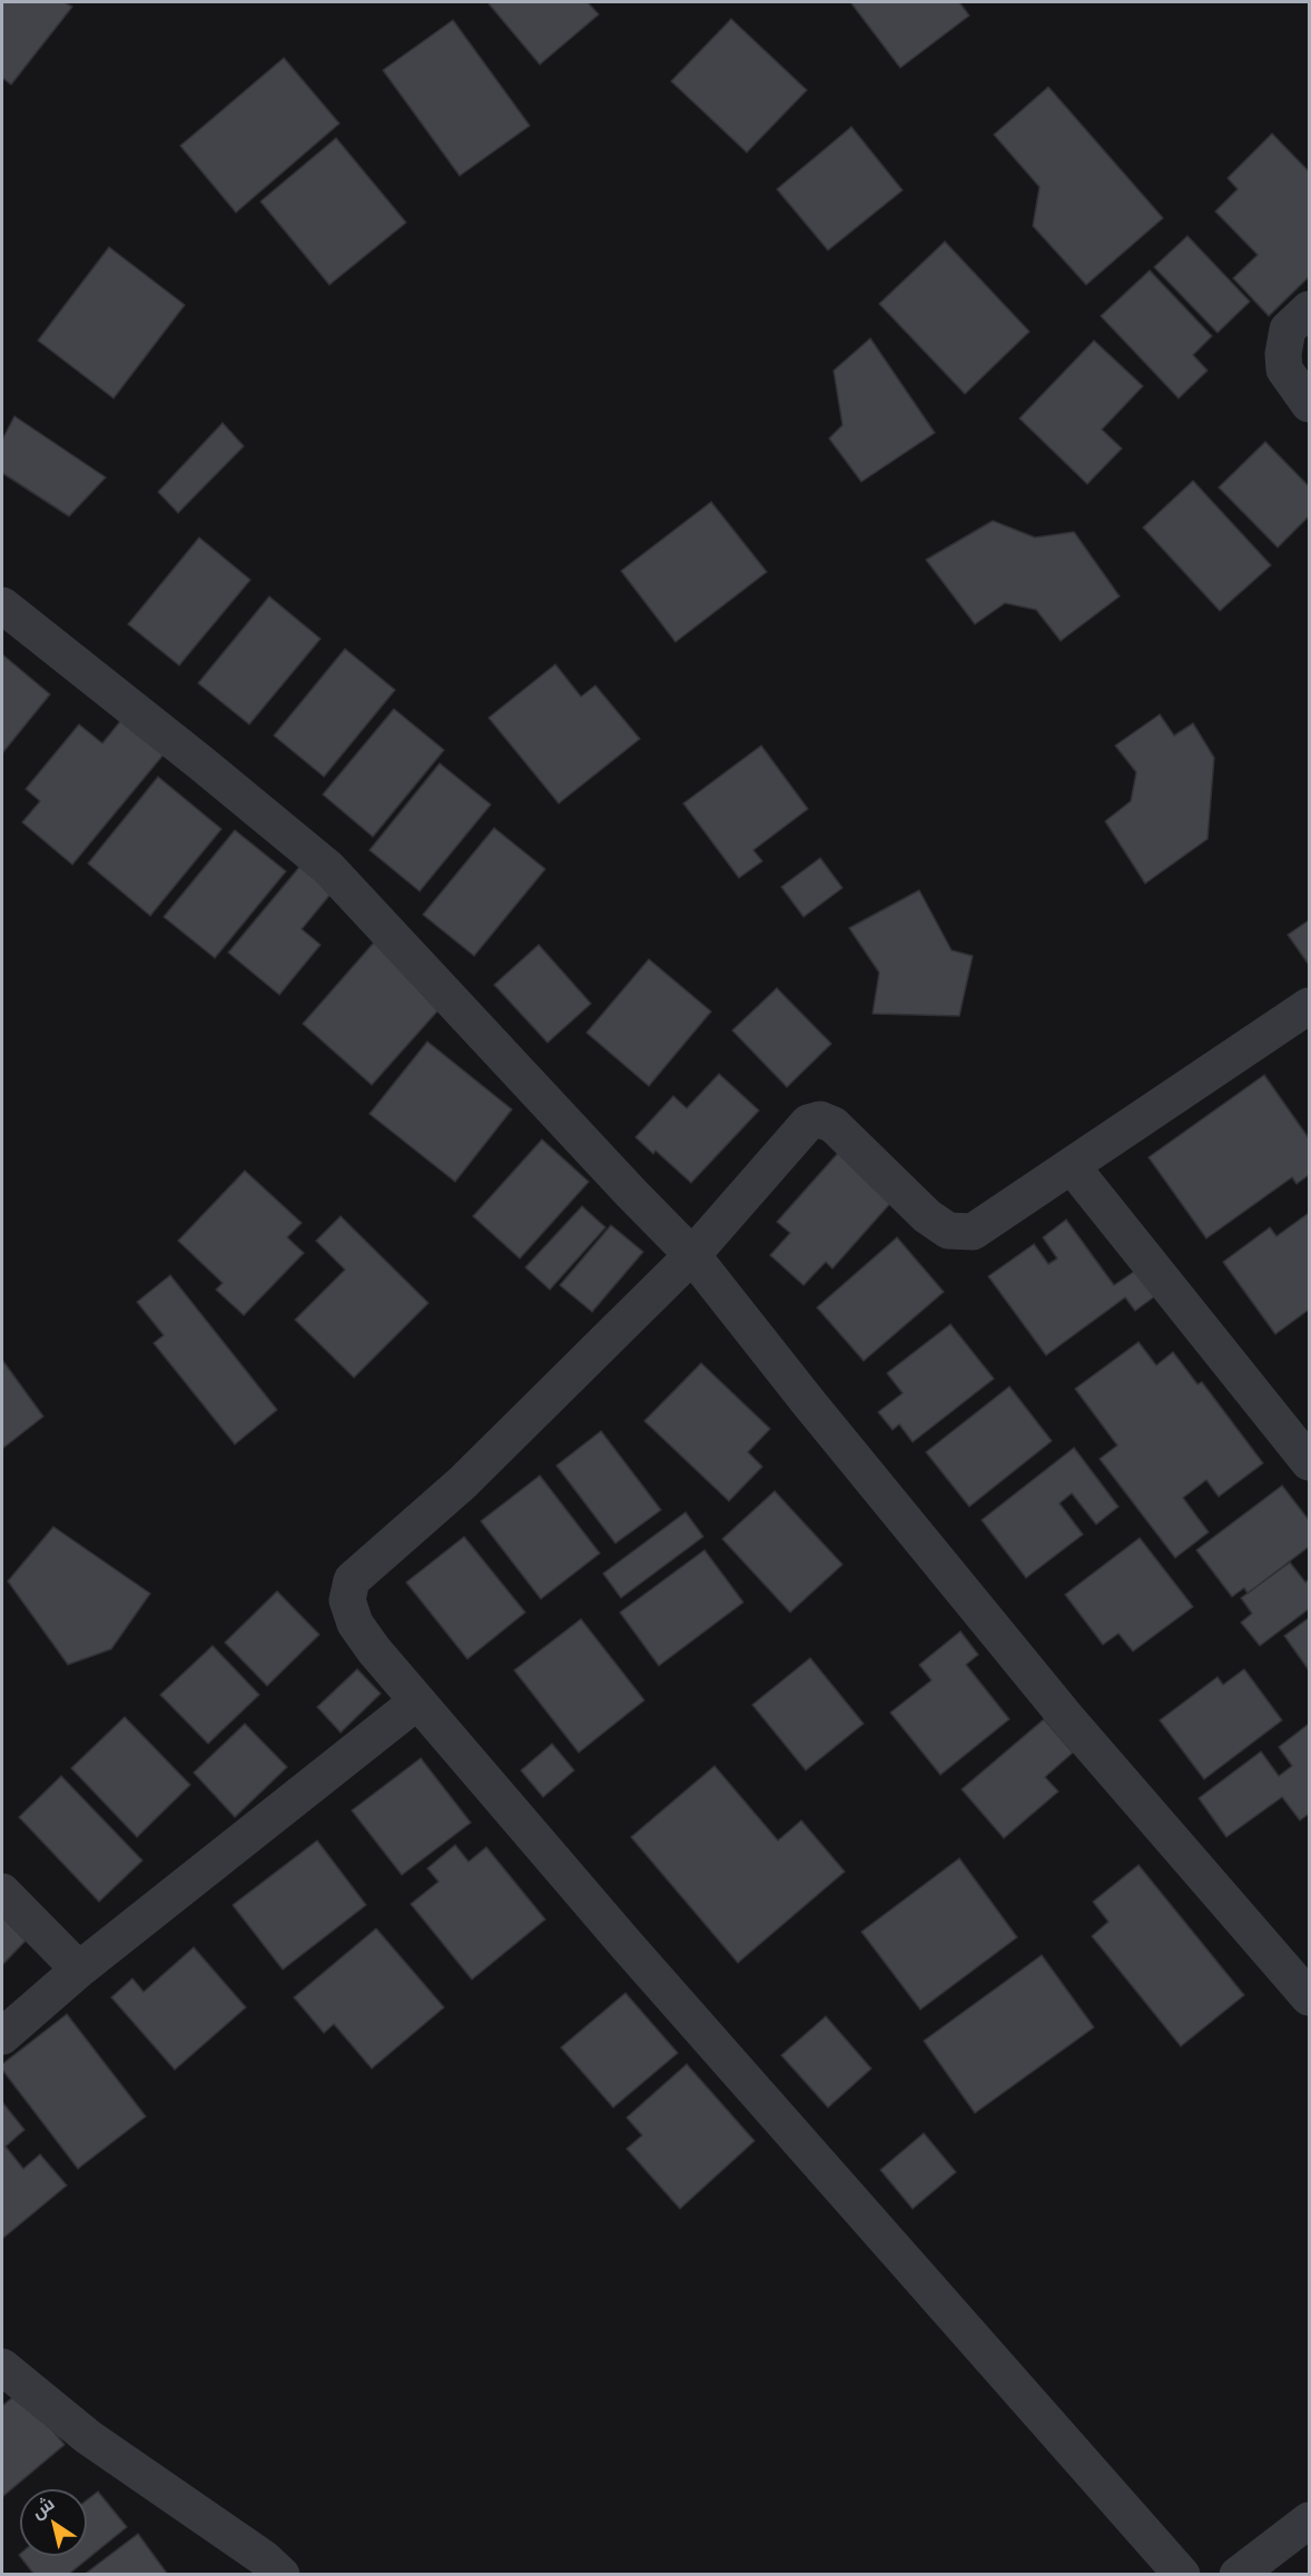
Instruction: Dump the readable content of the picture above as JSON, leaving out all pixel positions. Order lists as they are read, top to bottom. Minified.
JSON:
{"north":"top left"}
